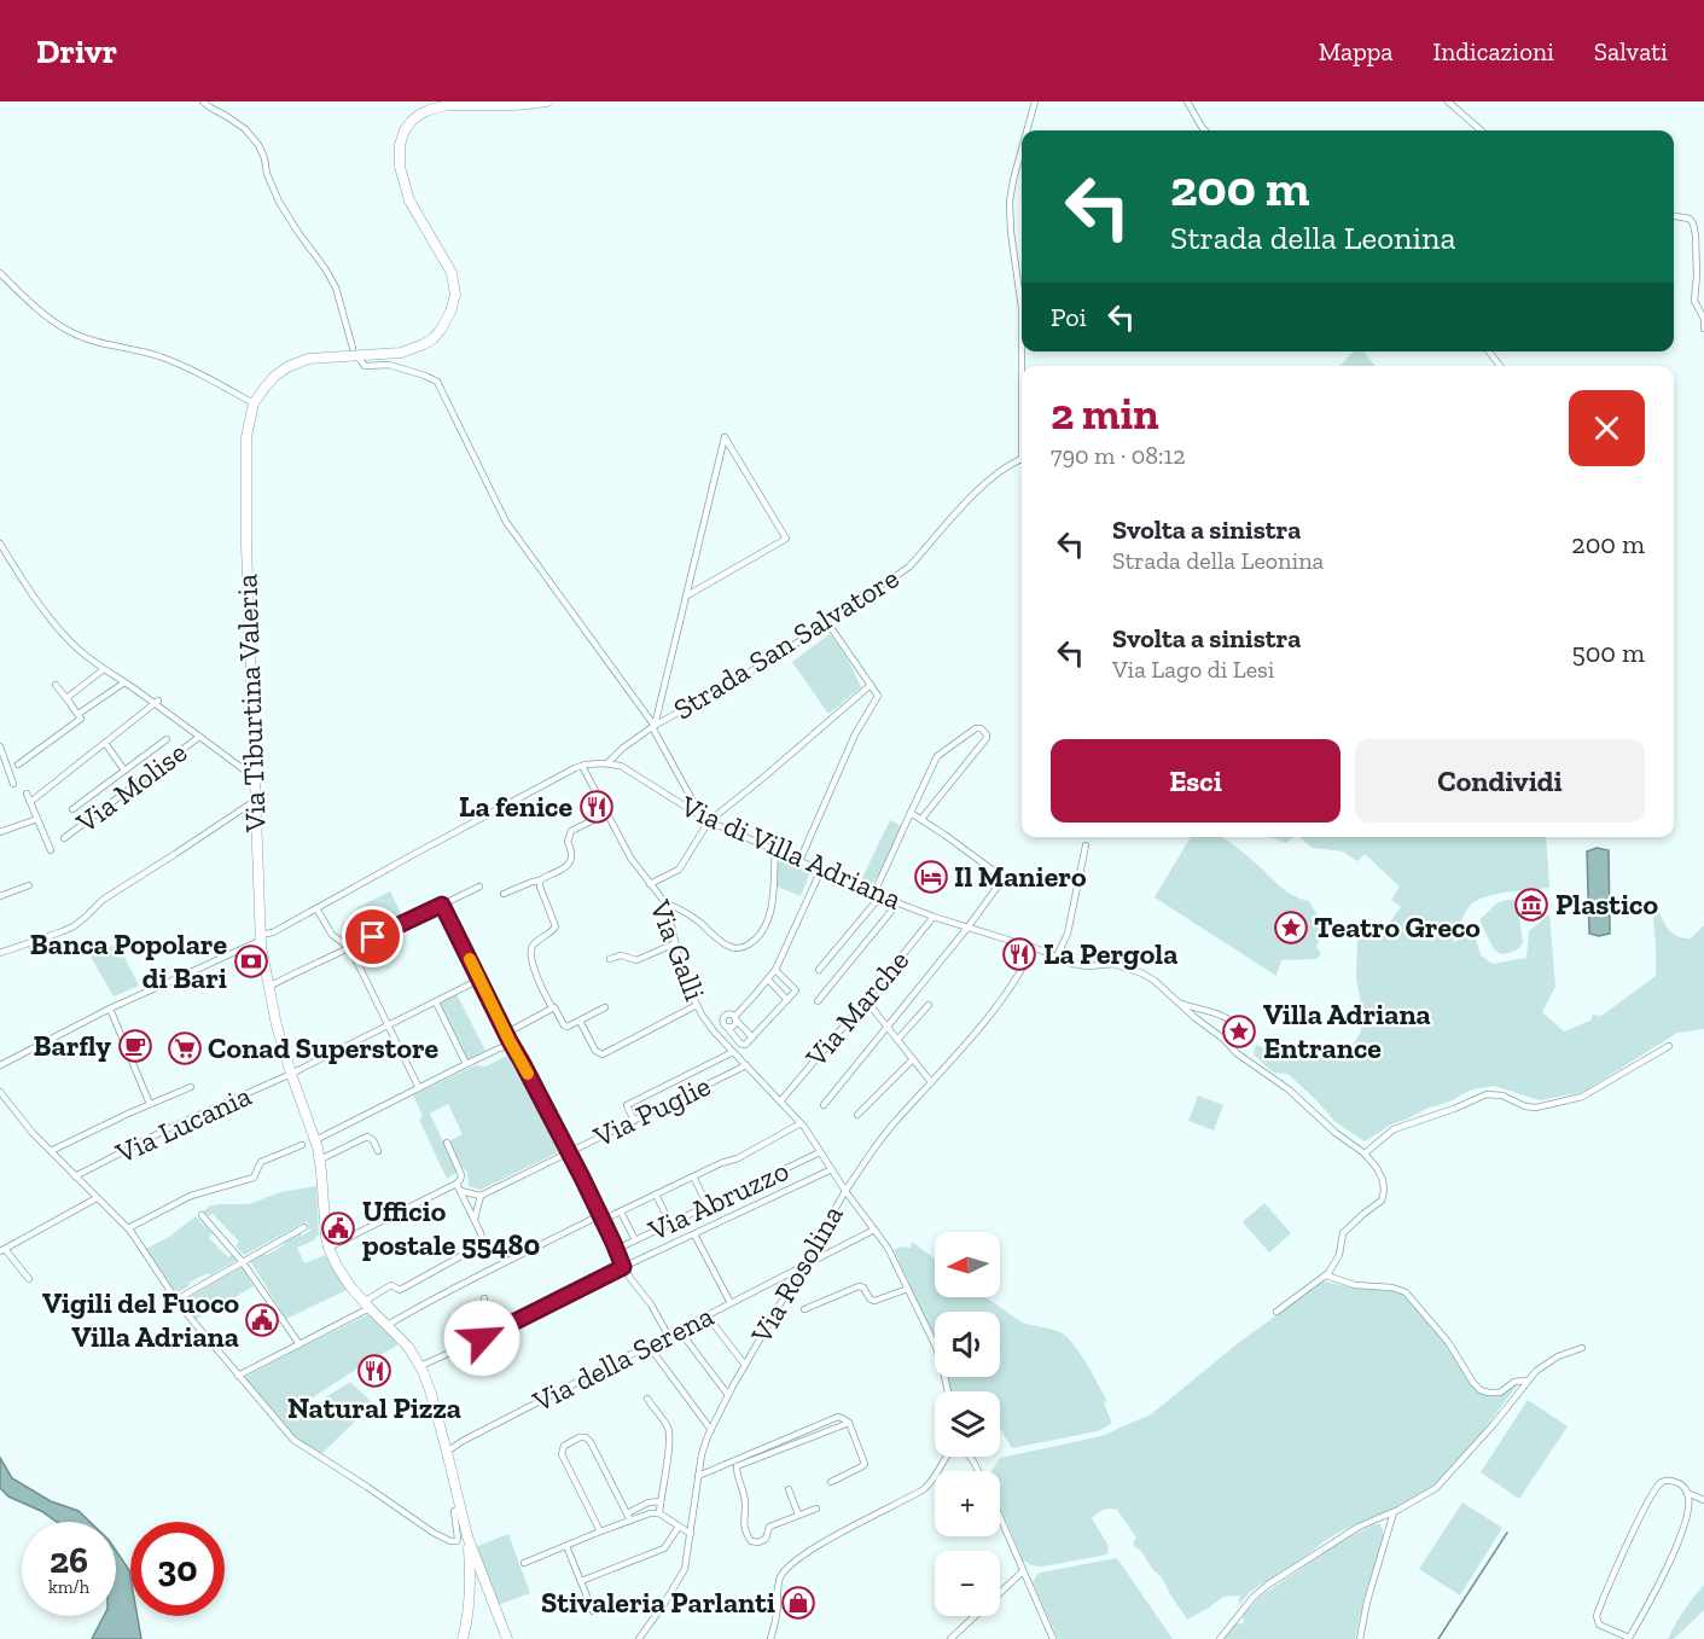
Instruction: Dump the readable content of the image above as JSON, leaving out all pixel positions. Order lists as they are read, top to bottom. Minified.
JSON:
{"streets":{"main road":["Via Tiburtina Valeria"],"street":["Strada San Salvatore","Via Molise","Via di Villa Adriana","Via Galli","Via Marche","Via Puglie","Via Lucania","Via Abruzzo","Via Rosolina","Via della Serena"]},"crossings":[["Strada San Salvatore","Via di Villa Adriana"],["Via Tiburtina Valeria","Via di Villa Adriana"],["Via Tiburtina Valeria","Via Lucania"],["Via Tiburtina Valeria","Via della Serena"],["Via di Villa Adriana","Via Galli"],["Via di Villa Adriana","Via Marche"],["Via di Villa Adriana","Via Rosolina"],["Via Galli","Via Marche"],["Via Galli","Via Puglie"],["Via Galli","Via Abruzzo"],["Via Galli","Via Rosolina"],["Via Galli","Via della Serena"],["Via Rosolina","Via della Serena"]],"places":{"restaurant":["La fenice","La Pergola","Natural Pizza"],"hotel":["Il Maniero"],"museum":["Plastico"],"place":["Teatro Greco","Villa Adriana Entrance"],"bank":["Banca Popolare di Bari"],"cafe":["Barfly"],"supermarket":["Conad Superstore"],"public building":["Ufficio postale 55480","Vigili del Fuoco Villa Adriana"],"shop":["Stivaleria Parlanti"]},"north":"left","page":{"header":"Drivr","nav":["Mappa","Indicazioni","Salvati"],"turn":["200 m","Strada della Leonina"],"then":"Poi","heading":["2 min","790 m · 08:12"],"list":[{"name":"Svolta a sinistra","note":"Strada della Leonina","value":"200 m"},{"name":"Svolta a sinistra","note":"Via Lago di Lesi","value":"500 m"}],"buttons":["Esci","Condividi"],"map_buttons":["+","−"],"speed":"26 km/h","limit":"30"}}
